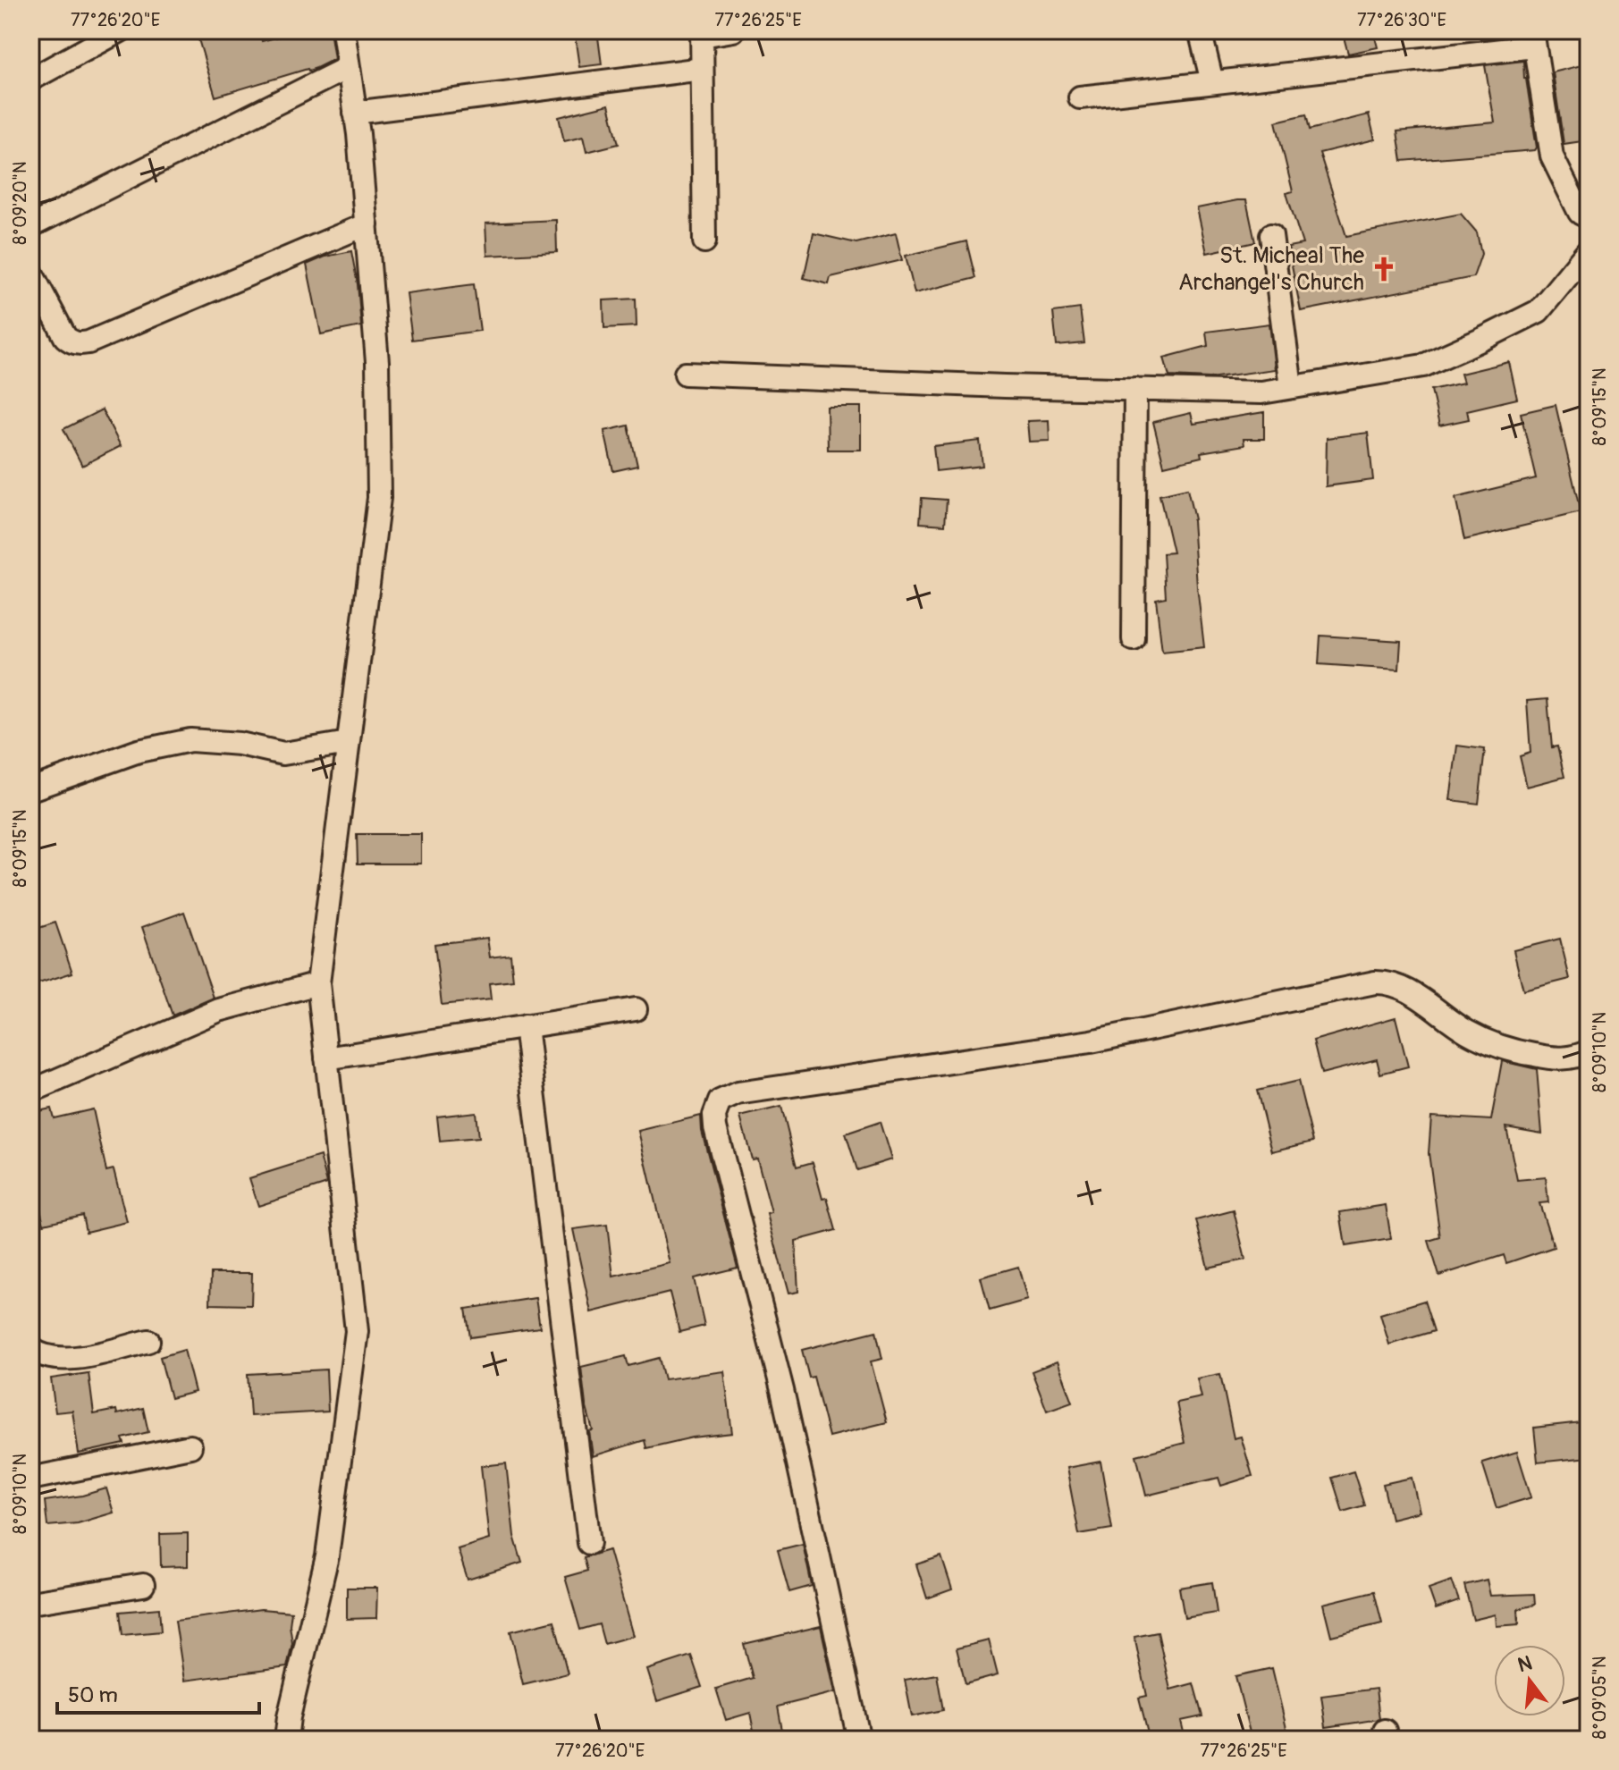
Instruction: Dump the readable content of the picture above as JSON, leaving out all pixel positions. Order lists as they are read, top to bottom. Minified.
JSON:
{"places":{"church":["St. Micheal The Archangel's Church"]},"scale_bar":"50 m","north":"top","coordinates":["77°26'20\"E","77°26'25\"E","77°26'30\"E","8°09'20\"N","8°09'15\"N","8°09'10\"N","8°09'05\"N"]}
